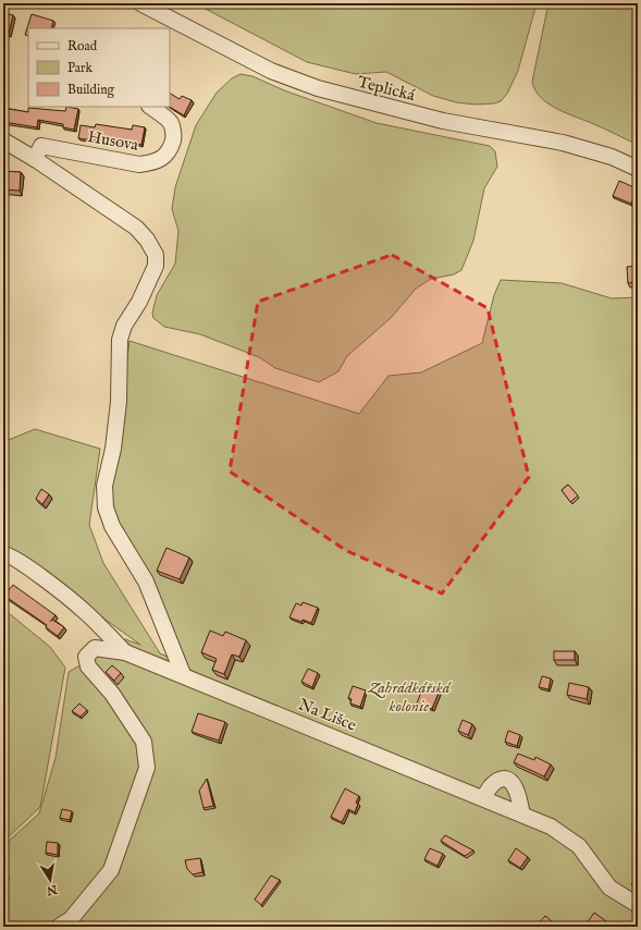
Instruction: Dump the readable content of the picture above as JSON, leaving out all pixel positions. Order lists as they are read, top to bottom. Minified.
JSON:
{"streets":{"street":["Teplická","Husova","Na Lišce"]},"parks":["Zahrádkářská kolonie"],"legend":["Road","Park","Building"],"north":"bottom"}
